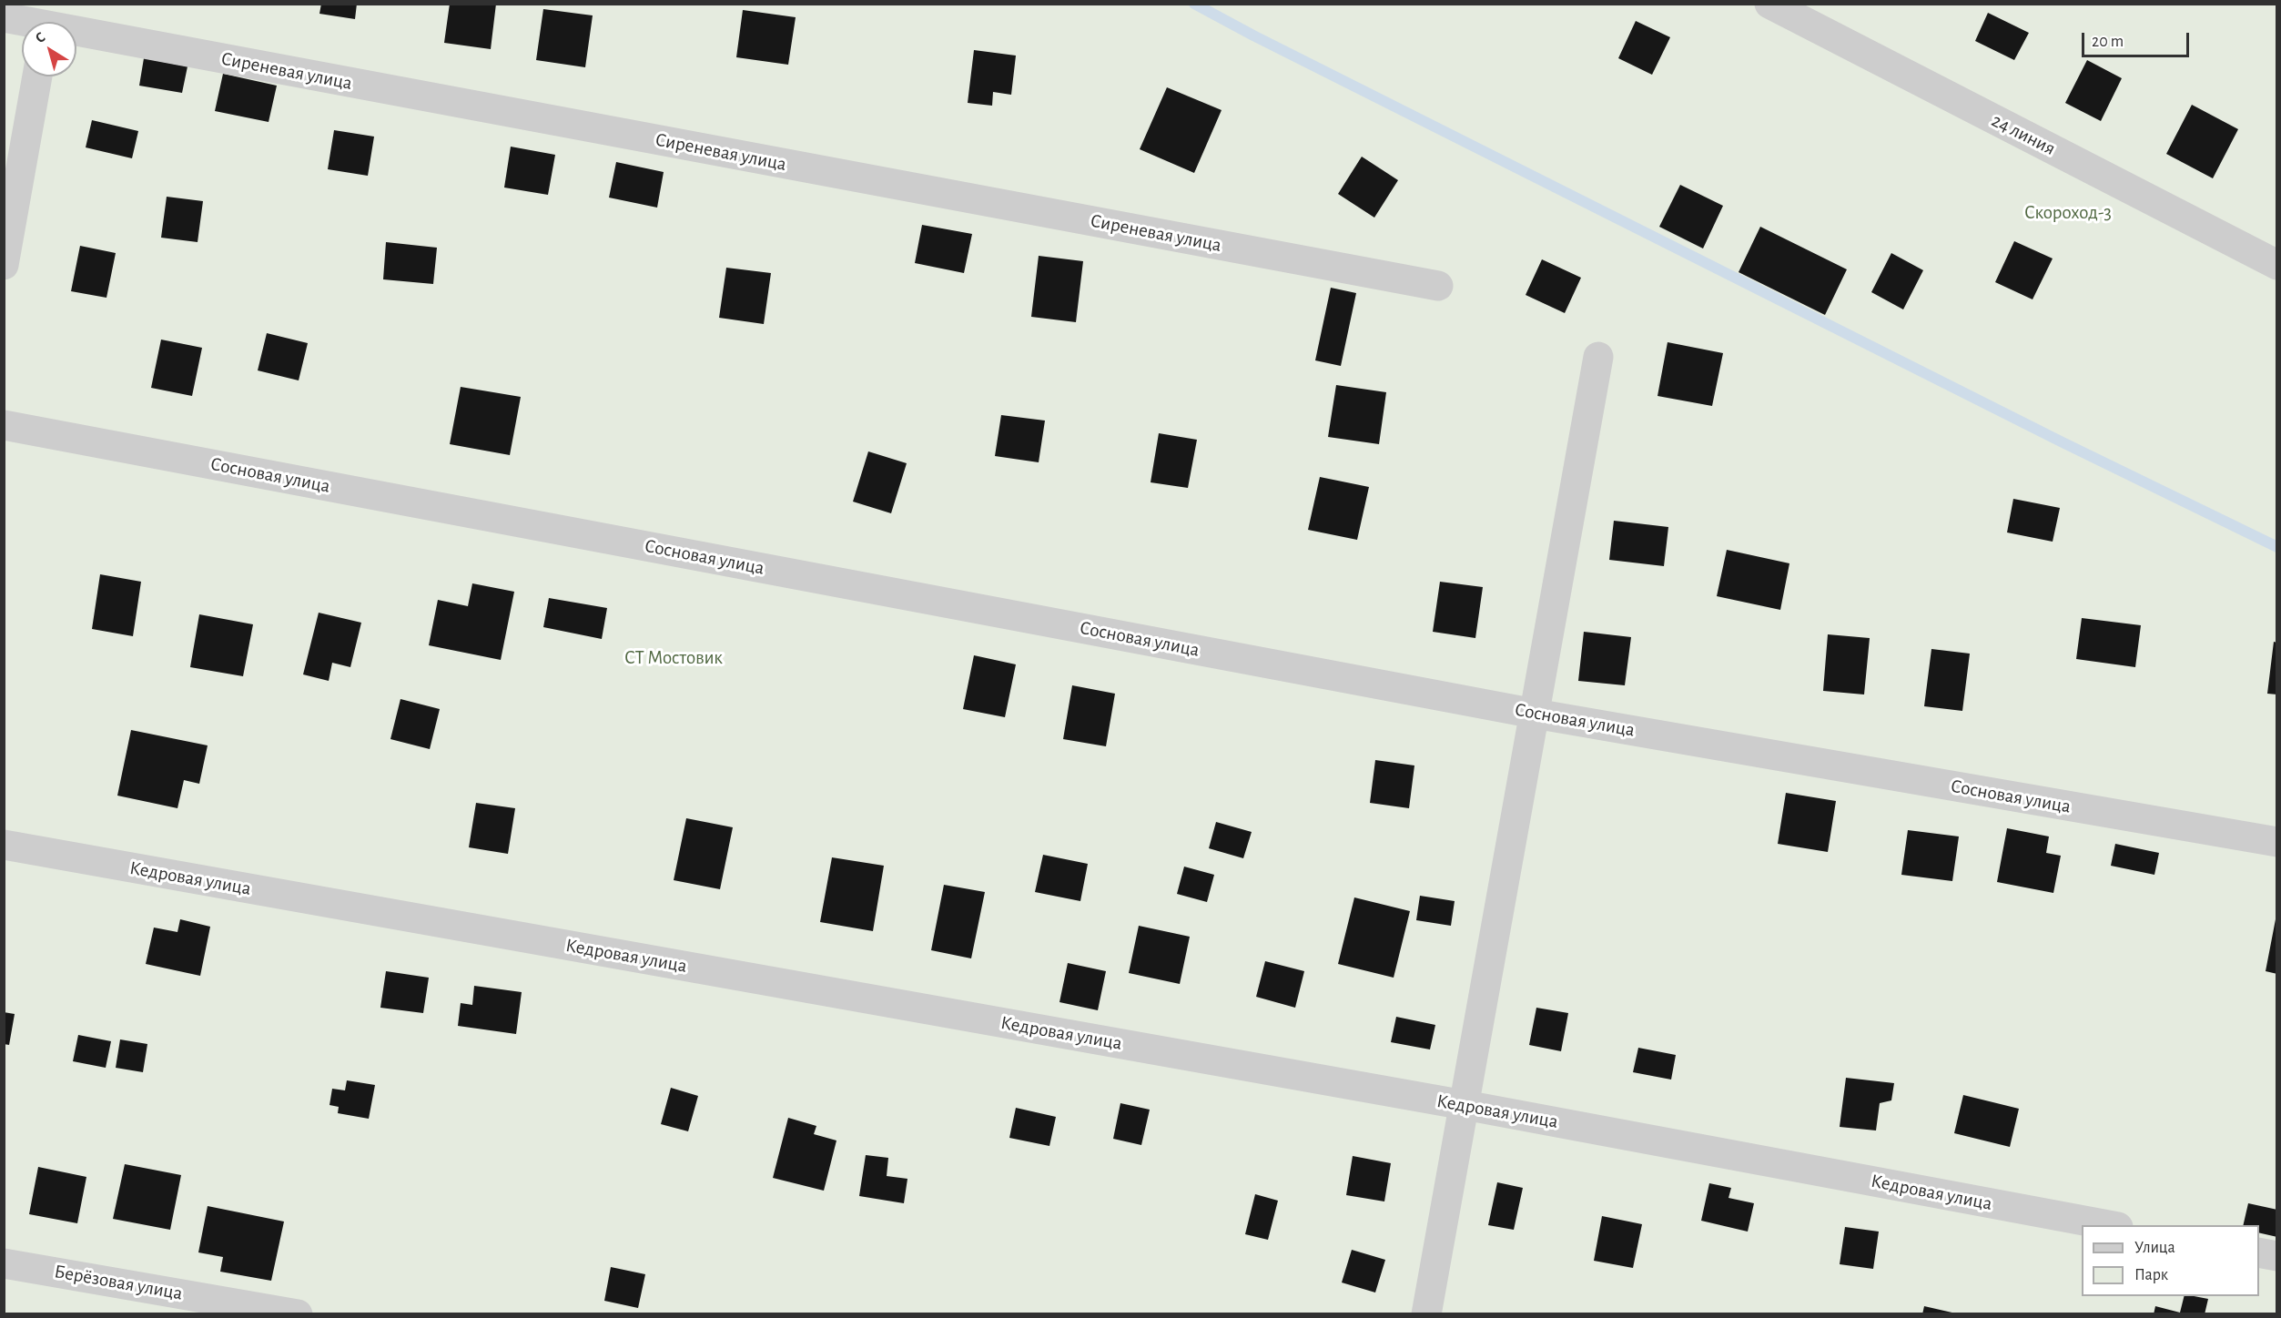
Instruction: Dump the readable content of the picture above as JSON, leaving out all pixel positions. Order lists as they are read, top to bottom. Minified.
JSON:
{"streets":{"street":["Сиреневая улица","24 линия","Сосновая улица","Кедровая улица","Берёзовая улица"]},"parks":["Скороход-3","СТ Мостовик"],"legend":["Улица","Парк"],"scale_bar":"20 m","north":"top left"}
